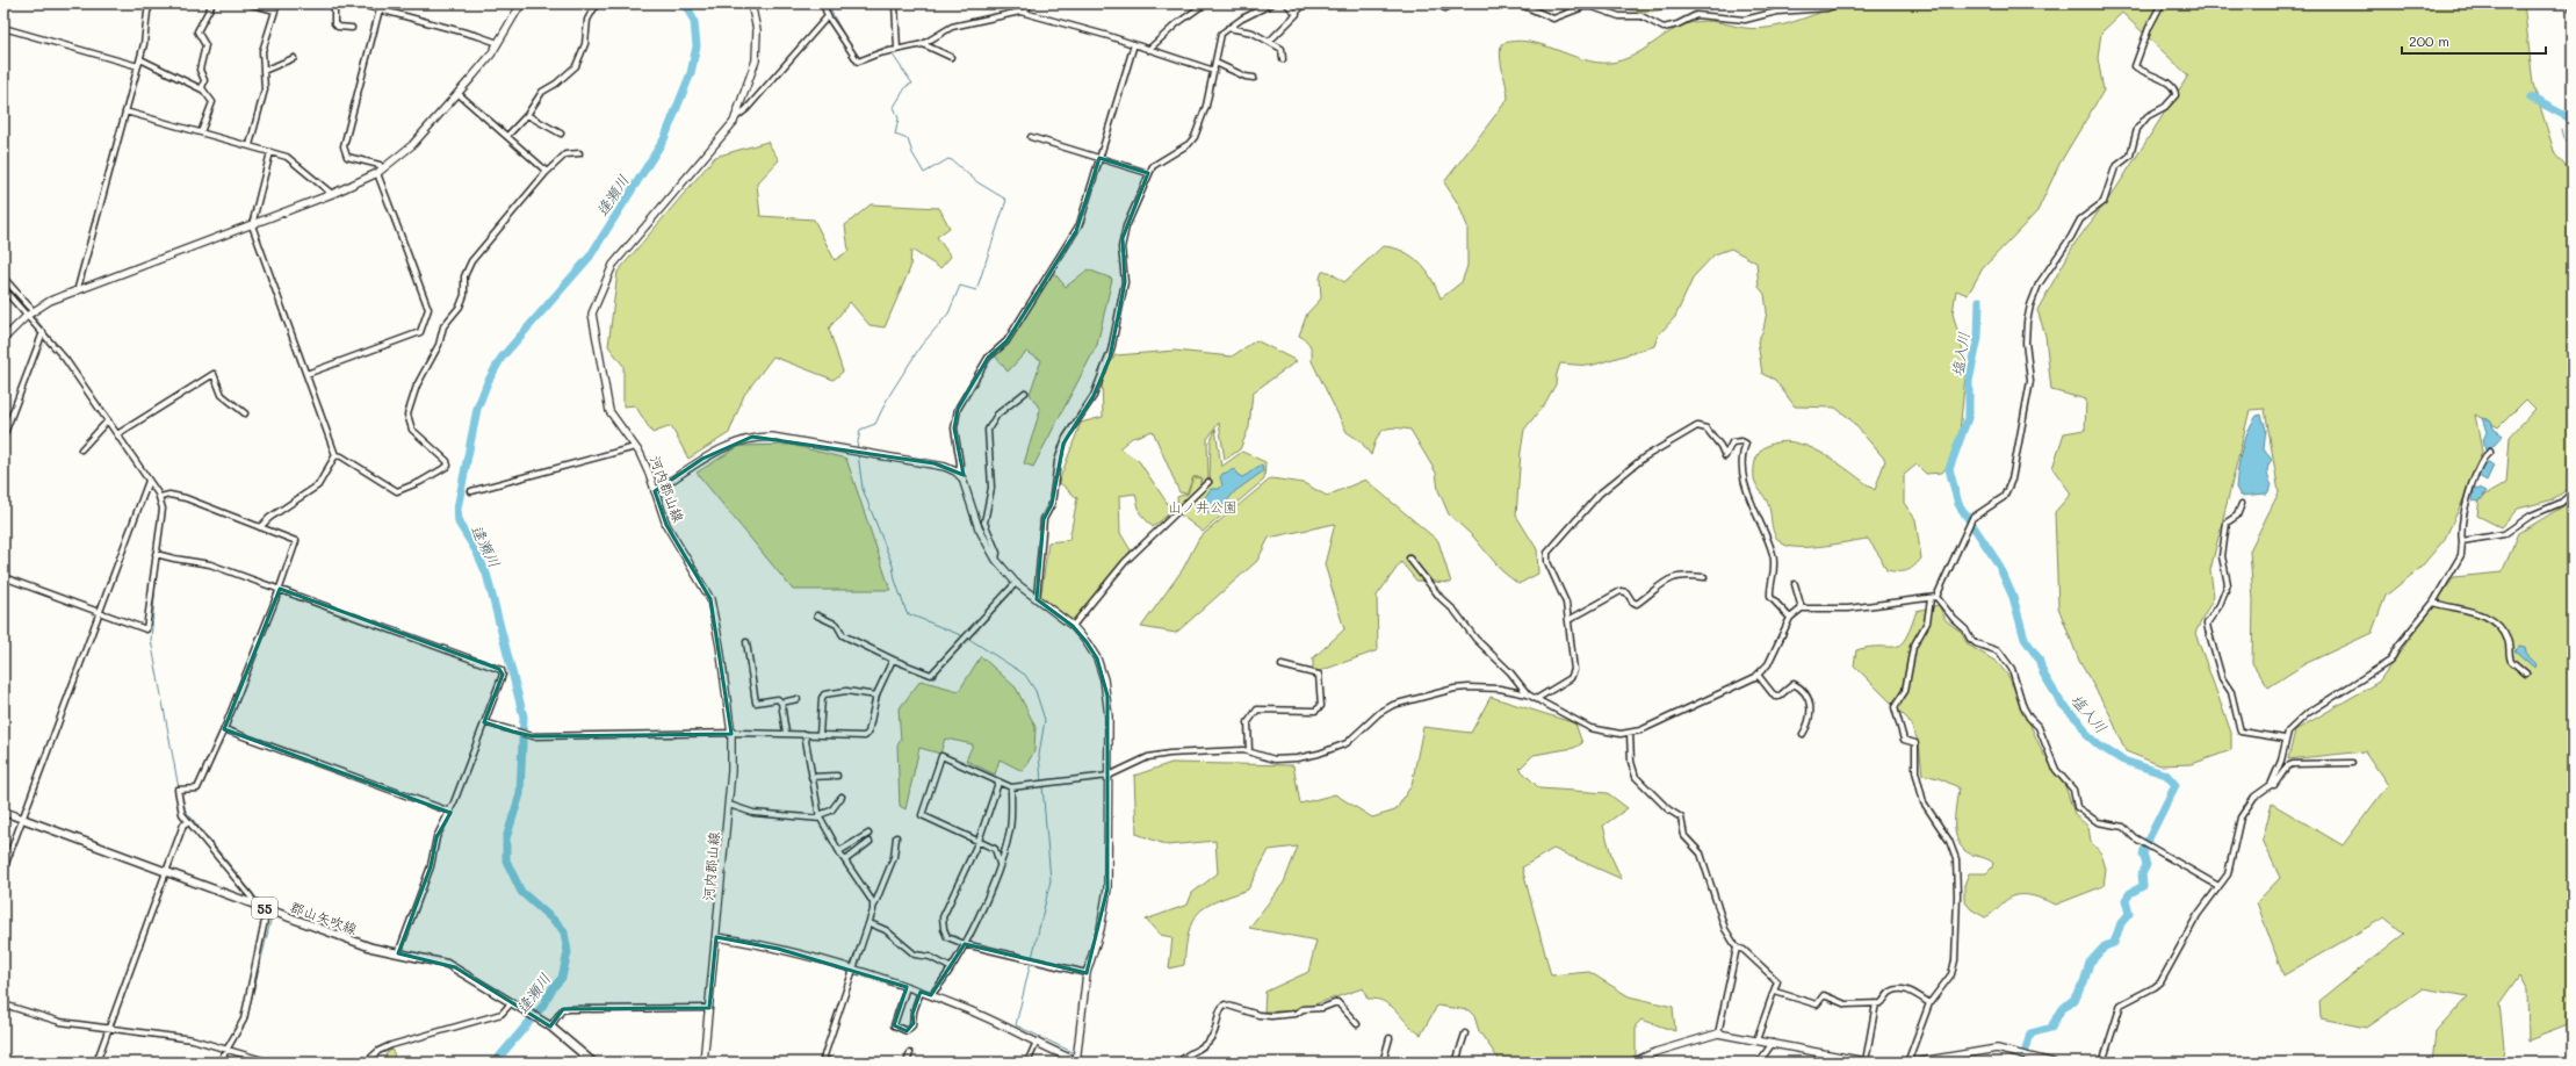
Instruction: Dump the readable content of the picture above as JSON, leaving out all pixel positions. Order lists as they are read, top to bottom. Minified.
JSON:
{"streets":{"main road":["55","郡山矢吹線"],"street":["河内郡山線"]},"water":["逢瀬川","塩入川"],"parks":["山ノ井公園"],"scale_bar":"200 m"}
